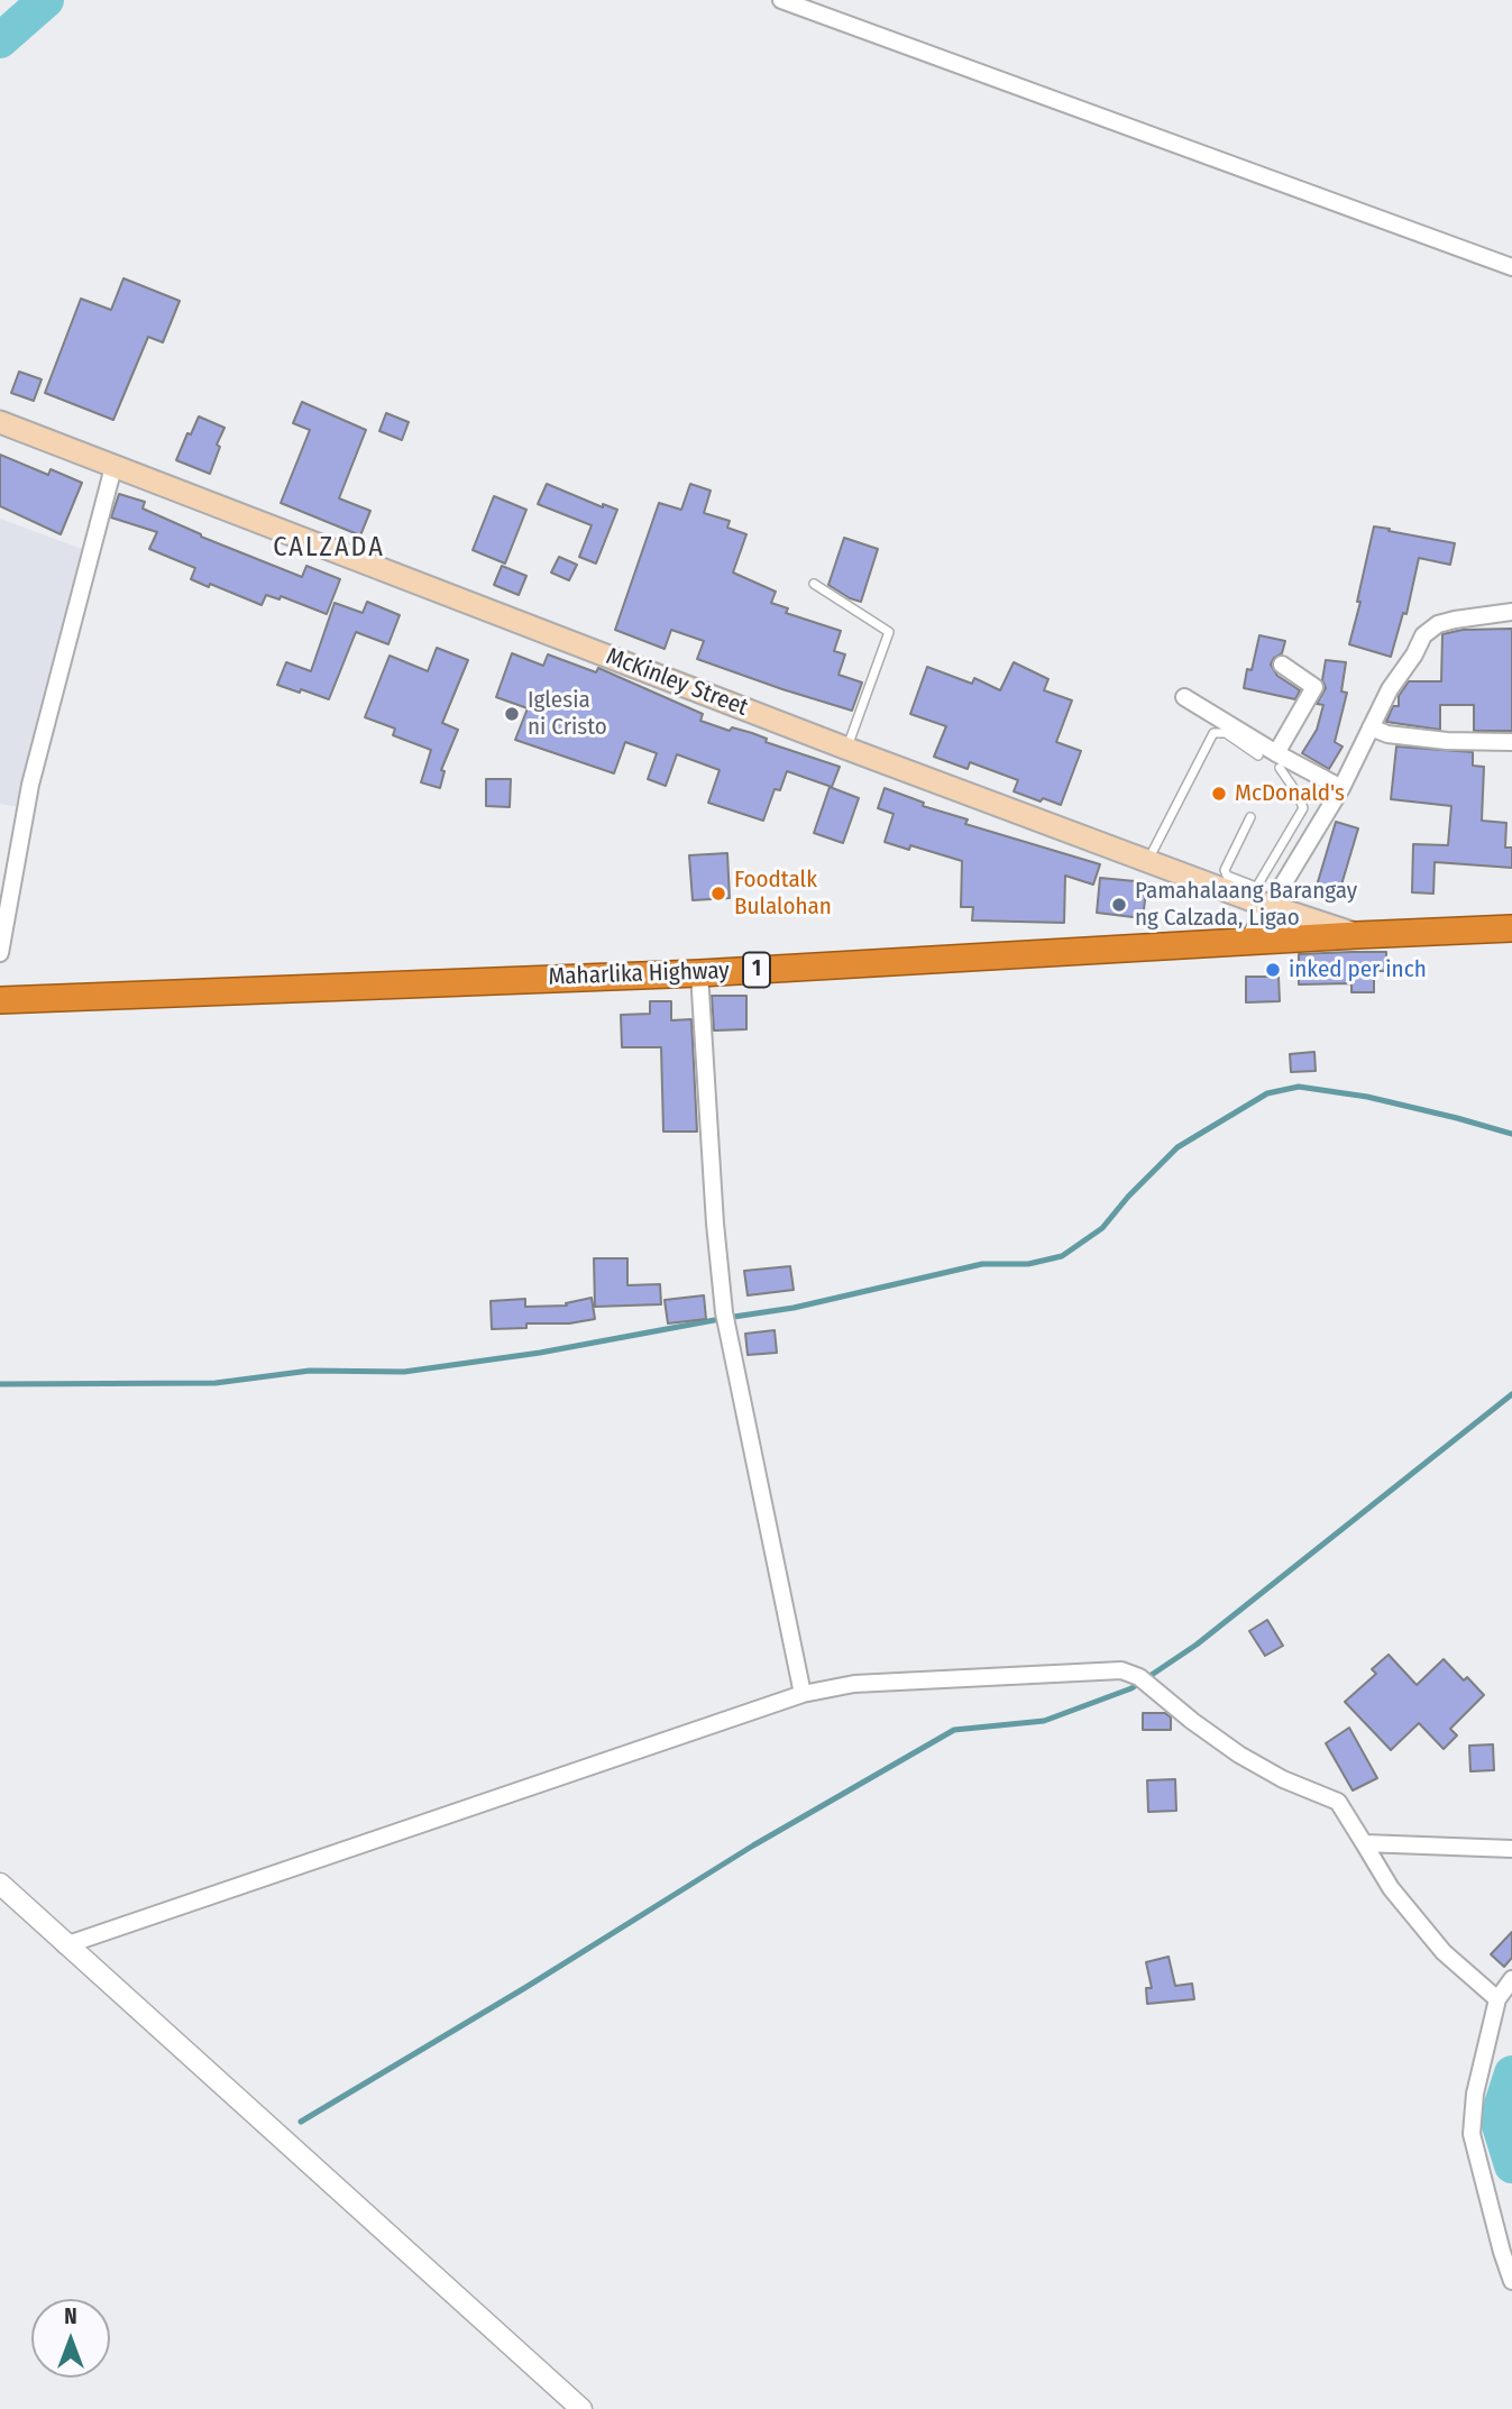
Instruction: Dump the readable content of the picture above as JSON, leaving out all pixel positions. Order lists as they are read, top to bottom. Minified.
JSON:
{"streets":{"highway":["1","Maharlika Highway"],"main road":["McKinley Street"]},"crossings":[["McKinley Street","Maharlika Highway"]],"districts":["CALZADA"],"places":["Iglesia ni Cristo","McDonald's","Foodtalk Bulalohan","Pamahalaang Barangay ng Calzada, Ligao","inked per inch"],"north":"top"}
